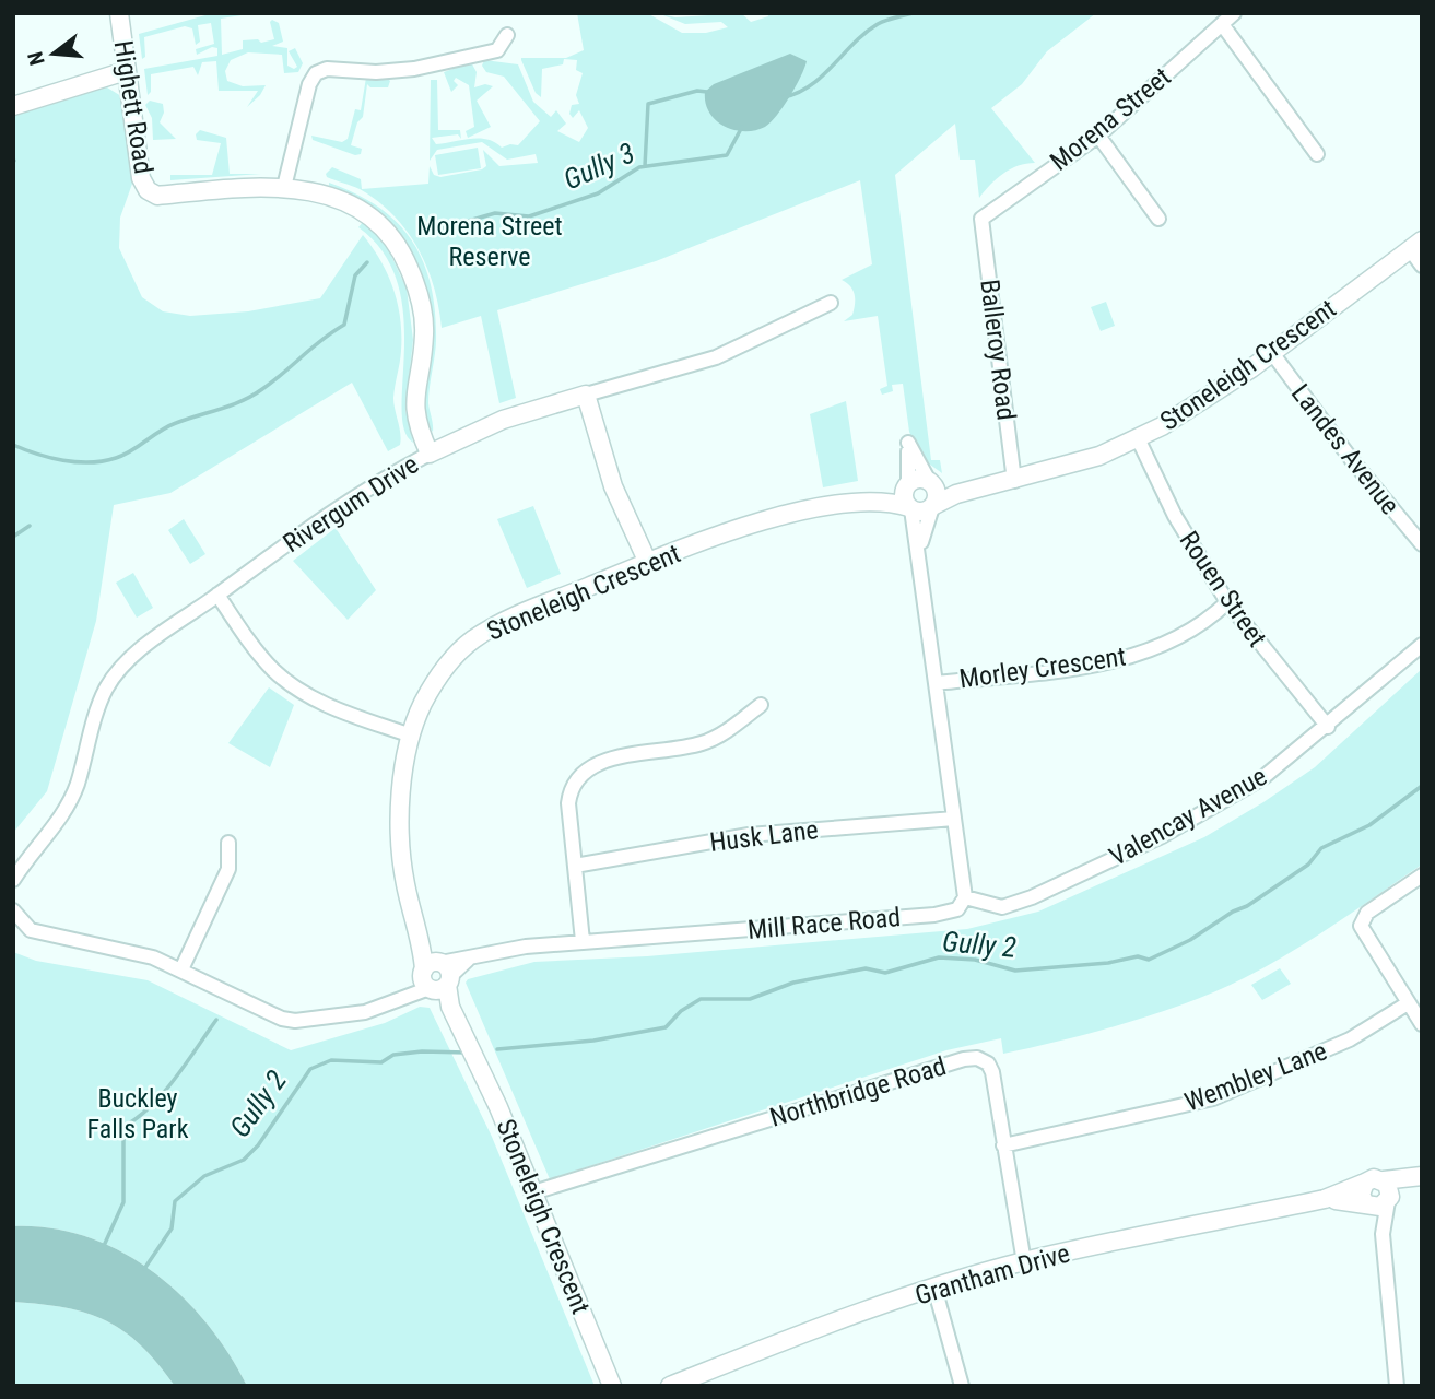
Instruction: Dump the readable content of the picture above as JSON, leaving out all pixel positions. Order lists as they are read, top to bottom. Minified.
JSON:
{"streets":{"street":["Highett Road","Morena Street","Balleroy Road","Stoneleigh Crescent","Landes Avenue","Rivergum Drive","Rouen Street","Morley Crescent","Valencay Avenue","Husk Lane","Mill Race Road","Wembley Lane","Northbridge Road","Grantham Drive"]},"crossings":[["Morena Street","Balleroy Road"],["Balleroy Road","Stoneleigh Crescent"],["Stoneleigh Crescent","Landes Avenue"],["Stoneleigh Crescent","Rouen Street"],["Stoneleigh Crescent","Mill Race Road"],["Stoneleigh Crescent","Northbridge Road"],["Rouen Street","Morley Crescent"],["Rouen Street","Valencay Avenue"],["Valencay Avenue","Mill Race Road"],["Wembley Lane","Northbridge Road"],["Northbridge Road","Grantham Drive"]],"water":["Gully 3","Gully 2"],"parks":["Morena Street Reserve","Buckley Falls Park"],"north":"left"}
